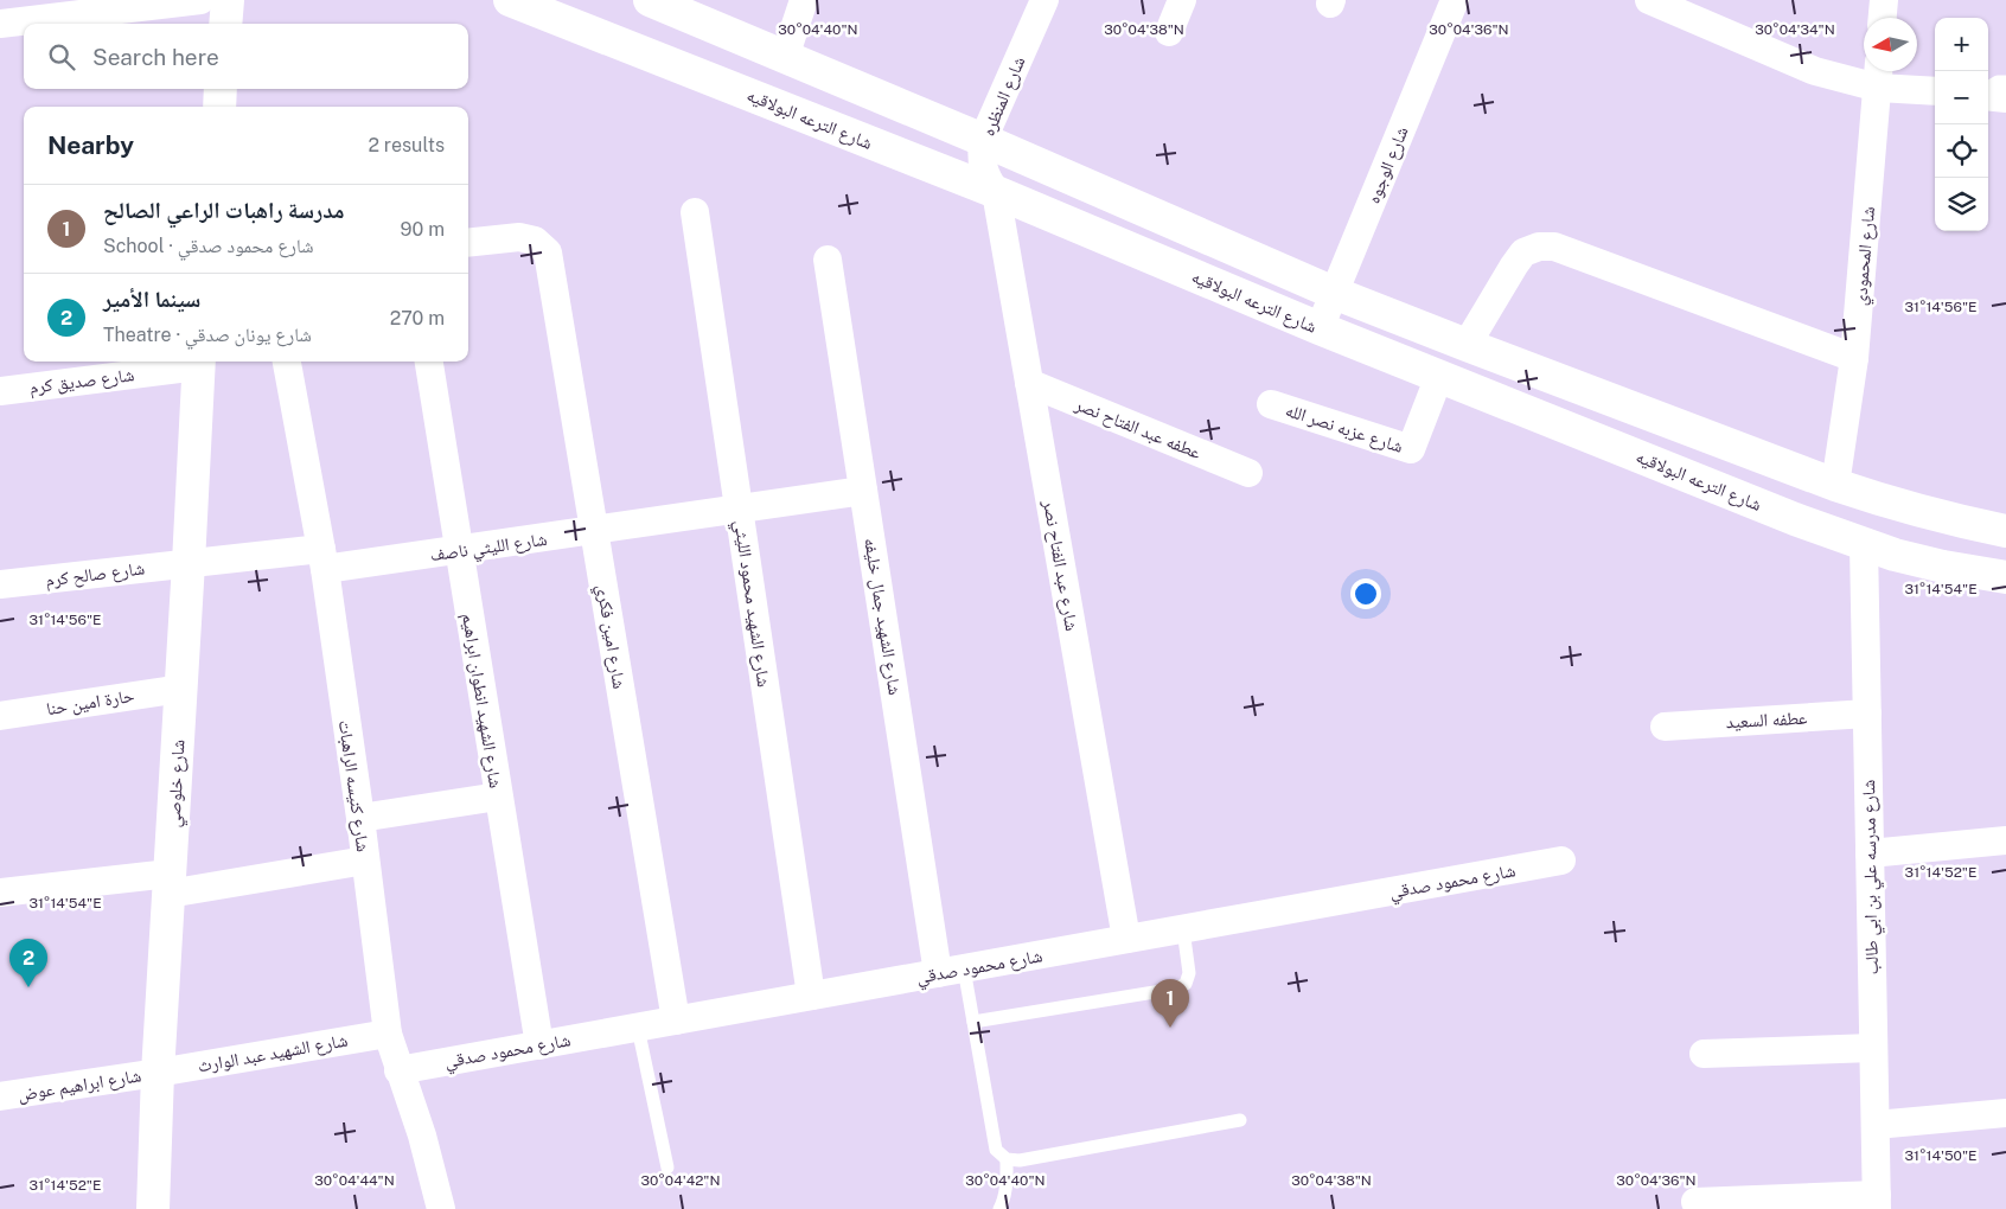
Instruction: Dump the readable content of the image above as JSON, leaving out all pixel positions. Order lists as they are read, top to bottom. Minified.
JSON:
{"streets":{"main road":["شارع الترعه البولاقيه","شارع خلوصي"],"street":["شارع المنظره","شارع الوجوه","شارع المحمودي","شارع صديق كرم","عطفه عبد الفتاح نصر","شارع عزبه نصر الله","شارع الليثي ناصف","شارع عبد الفتاح نصر","شارع صالح كرم","شارع الشهيد محمود الليثي","شارع الشهيد جمال خليفه","شارع امين فكري","شارع الشهيد انطوان ابراهيم","حارة امين حنا","عطفه السعيد","شارع كنيسه الراهبات","شارع مدرسه علي بن ابي طالب","شارع محمود صدقي","شارع الشهيد عبد الوارث","شارع ابراهيم عوض"]},"crossings":[["شارع المنظره","شارع الترعه البولاقيه"],["شارع المنظره","شارع عبد الفتاح نصر"],["شارع الترعه البولاقيه","شارع الوجوه"],["شارع الترعه البولاقيه","شارع عزبه نصر الله"],["شارع الترعه البولاقيه","شارع عبد الفتاح نصر"],["شارع الترعه البولاقيه","شارع مدرسه علي بن ابي طالب"],["شارع صديق كرم","شارع خلوصي"],["عطفه عبد الفتاح نصر","شارع عبد الفتاح نصر"],["شارع الليثي ناصف","شارع صالح كرم"],["شارع الليثي ناصف","شارع الشهيد محمود الليثي"],["شارع الليثي ناصف","شارع الشهيد جمال خليفه"],["شارع الليثي ناصف","شارع امين فكري"],["شارع الليثي ناصف","شارع الشهيد انطوان ابراهيم"],["شارع الليثي ناصف","شارع خلوصي"],["شارع الليثي ناصف","شارع كنيسه الراهبات"],["شارع عبد الفتاح نصر","شارع محمود صدقي"],["شارع صالح كرم","شارع خلوصي"],["شارع الشهيد محمود الليثي","شارع محمود صدقي"],["شارع الشهيد جمال خليفه","شارع محمود صدقي"],["شارع امين فكري","شارع محمود صدقي"],["شارع الشهيد انطوان ابراهيم","شارع محمود صدقي"],["حارة امين حنا","شارع خلوصي"],["عطفه السعيد","شارع مدرسه علي بن ابي طالب"],["شارع خلوصي","شارع الشهيد عبد الوارث"],["شارع خلوصي","شارع ابراهيم عوض"],["شارع كنيسه الراهبات","شارع محمود صدقي"],["شارع كنيسه الراهبات","شارع الشهيد عبد الوارث"],["شارع الشهيد عبد الوارث","شارع ابراهيم عوض"]],"north":"left","page":{"map_buttons":["+","−"],"search":"Search here","heading":["Nearby","2 results"],"list":[{"mark":"1","name":"مدرسة راهبات الراعي الصالح","note":"School · شارع محمود صدقي","value":"90 m"},{"mark":"2","name":"سينما الأمير","note":"Theatre · شارع يونان صدقي","value":"270 m"}],"pins":["2","1"]},"coordinates":["30°04'40\"N","30°04'38\"N","30°04'36\"N","30°04'34\"N","31°14'56\"E","31°14'54\"E","31°14'52\"E","31°14'50\"E","30°04'44\"N","30°04'42\"N"]}
